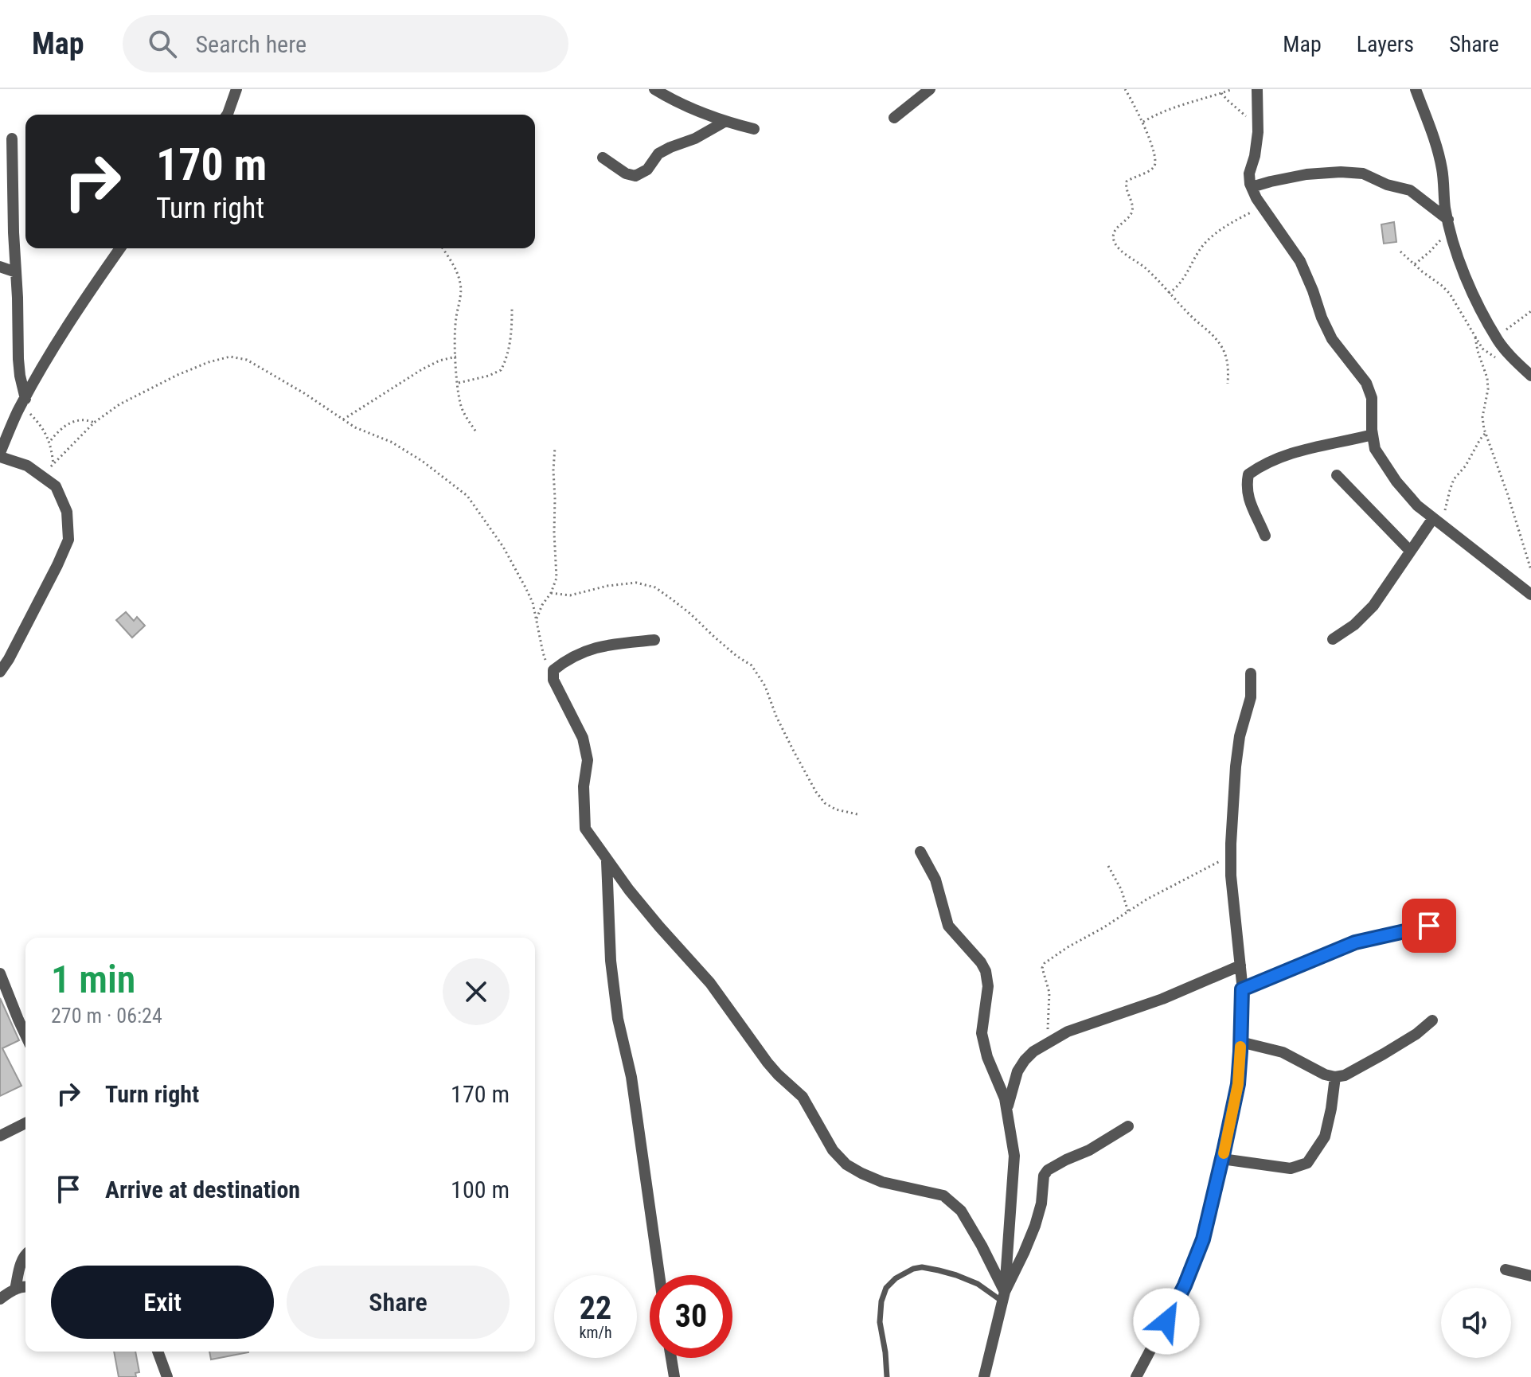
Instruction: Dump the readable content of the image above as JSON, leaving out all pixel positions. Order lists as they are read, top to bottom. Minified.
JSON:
{"page":{"header":"Map","search":"Search here","nav":["Map","Layers","Share"],"turn":["170 m","Turn right"],"heading":["1 min","270 m · 06:24"],"list":[{"name":"Turn right","value":"170 m"},{"name":"Arrive at destination","value":"100 m"}],"buttons":["Exit","Share"],"speed":"22 km/h","limit":"30"}}
